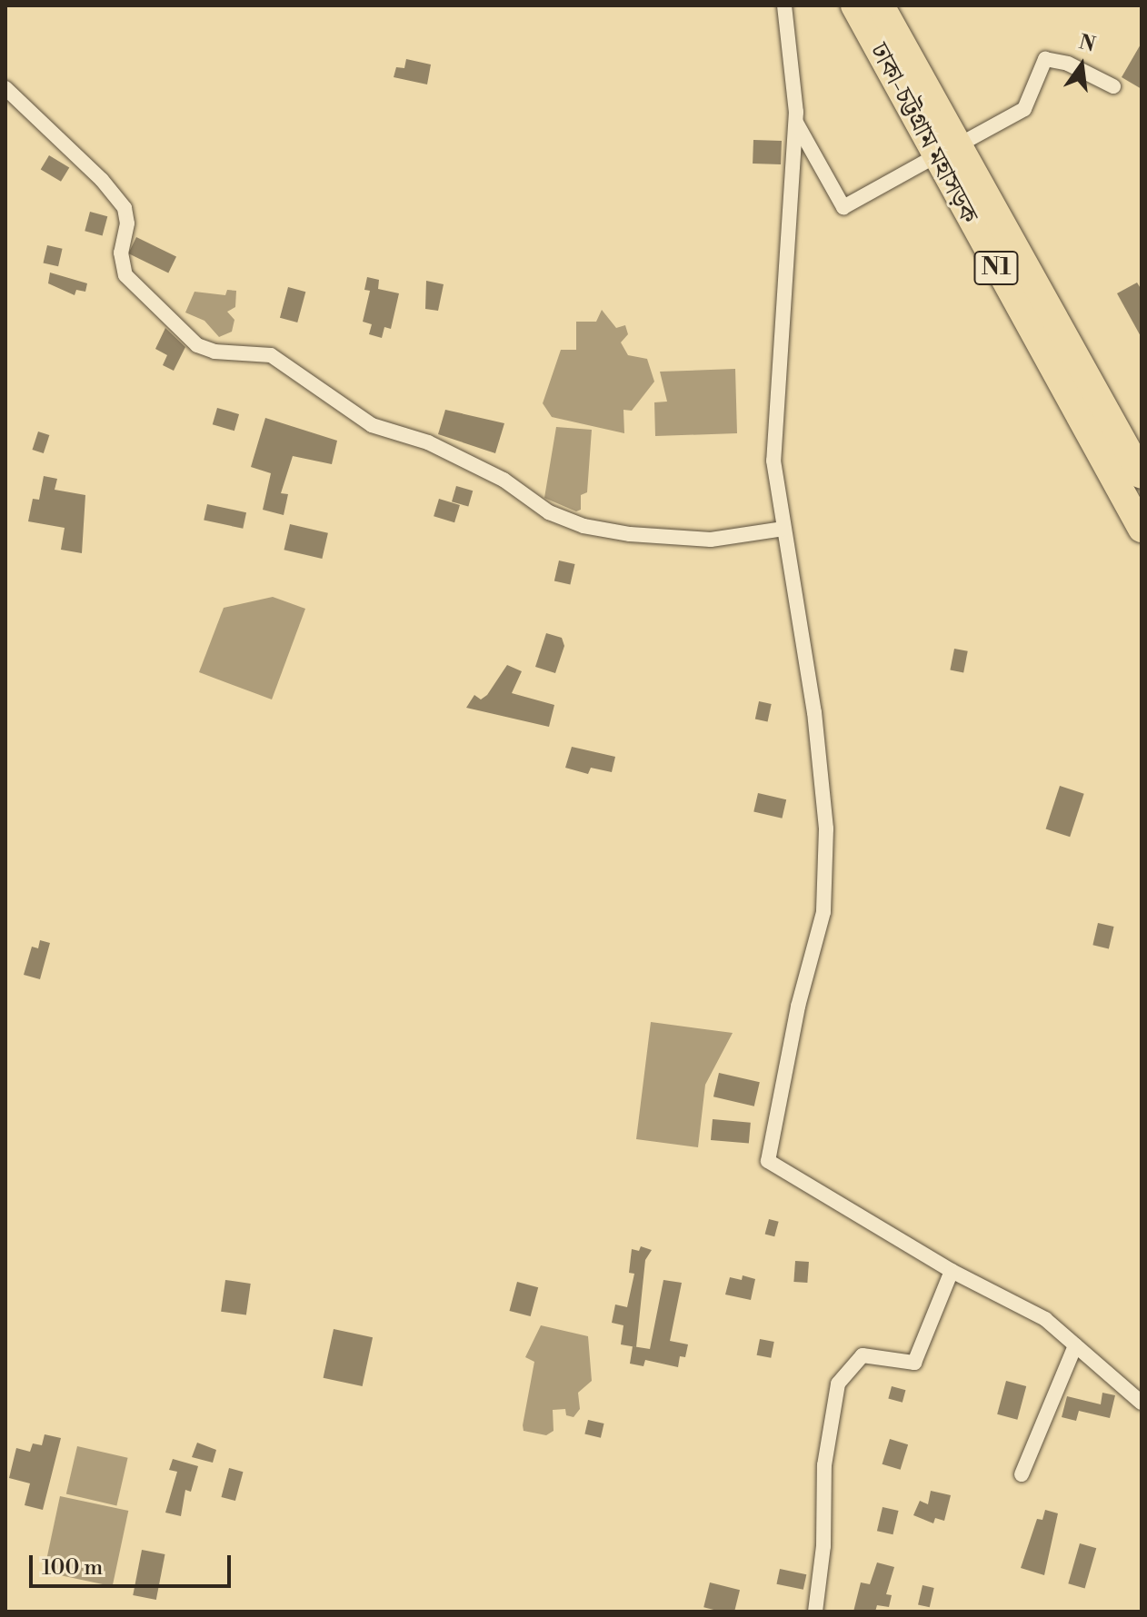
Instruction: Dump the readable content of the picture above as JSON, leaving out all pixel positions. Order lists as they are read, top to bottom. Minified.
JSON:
{"streets":{"highway":["ঢাকা-চট্টগ্রাম মহাসড়ক","N1"]},"scale_bar":"100 m","north":"top"}
